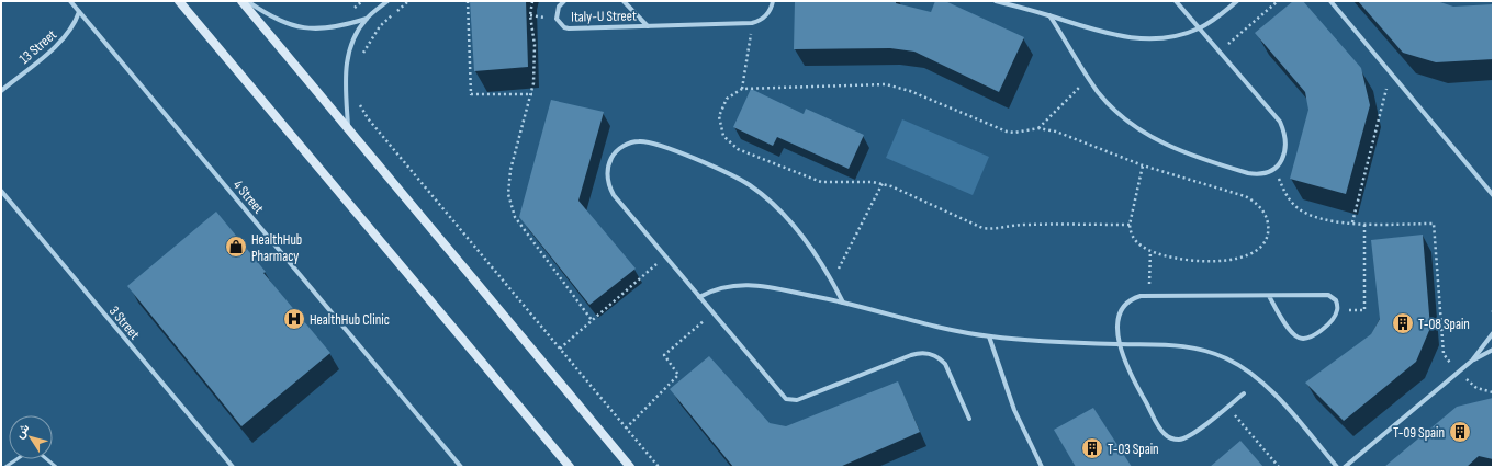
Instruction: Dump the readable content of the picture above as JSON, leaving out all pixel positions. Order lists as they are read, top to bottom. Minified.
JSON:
{"streets":{"street":["Italy-U Street","13 Street","4 Street","3 Street"]},"crossings":[["13 Street","4 Street"]],"places":{"shop":["HealthHub Pharmacy"],"hospital":["HealthHub Clinic"],"building":["T-08 Spain","T-09 Spain","T-03 Spain"]},"north":"top left"}
